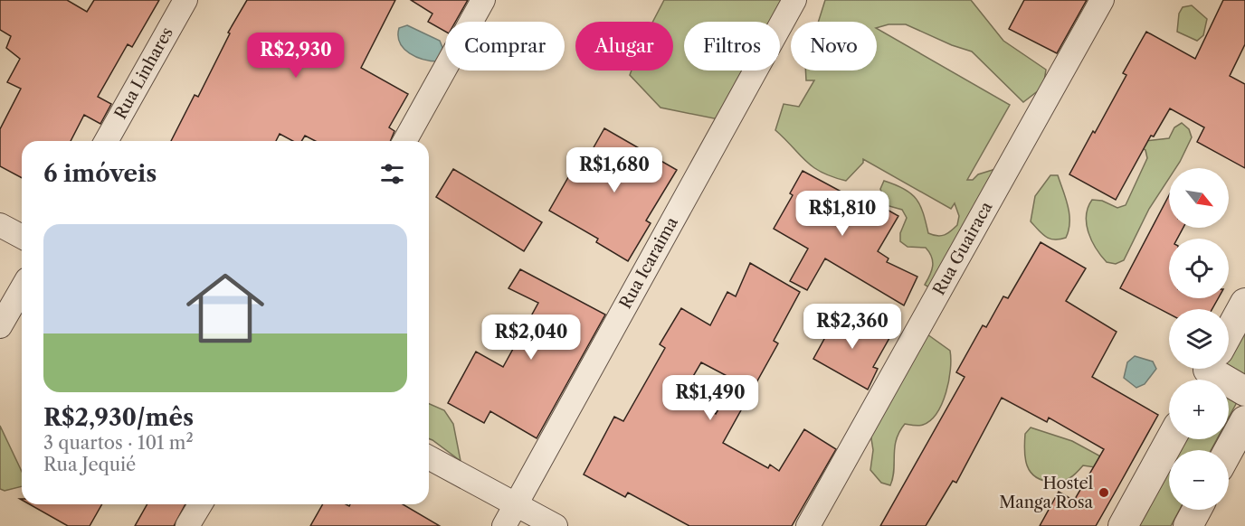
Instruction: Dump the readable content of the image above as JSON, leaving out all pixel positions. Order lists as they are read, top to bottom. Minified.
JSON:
{"streets":{"street":["Rua Linhares","Rua Guairaca","Rua Icaraima"]},"places":["Hostel Manga Rosa"],"north":"bottom right","page":{"chip":["Comprar","Alugar","Filtros","Novo"],"price":["R$2,930","R$1,680","R$1,810","R$2,360","R$2,040","R$1,490"],"heading":"6 imóveis","map_buttons":["+","−"],"list":[{"name":"R$2,930/mês","note":"3 quartos · 101 m² · Rua Jequié"}]}}
